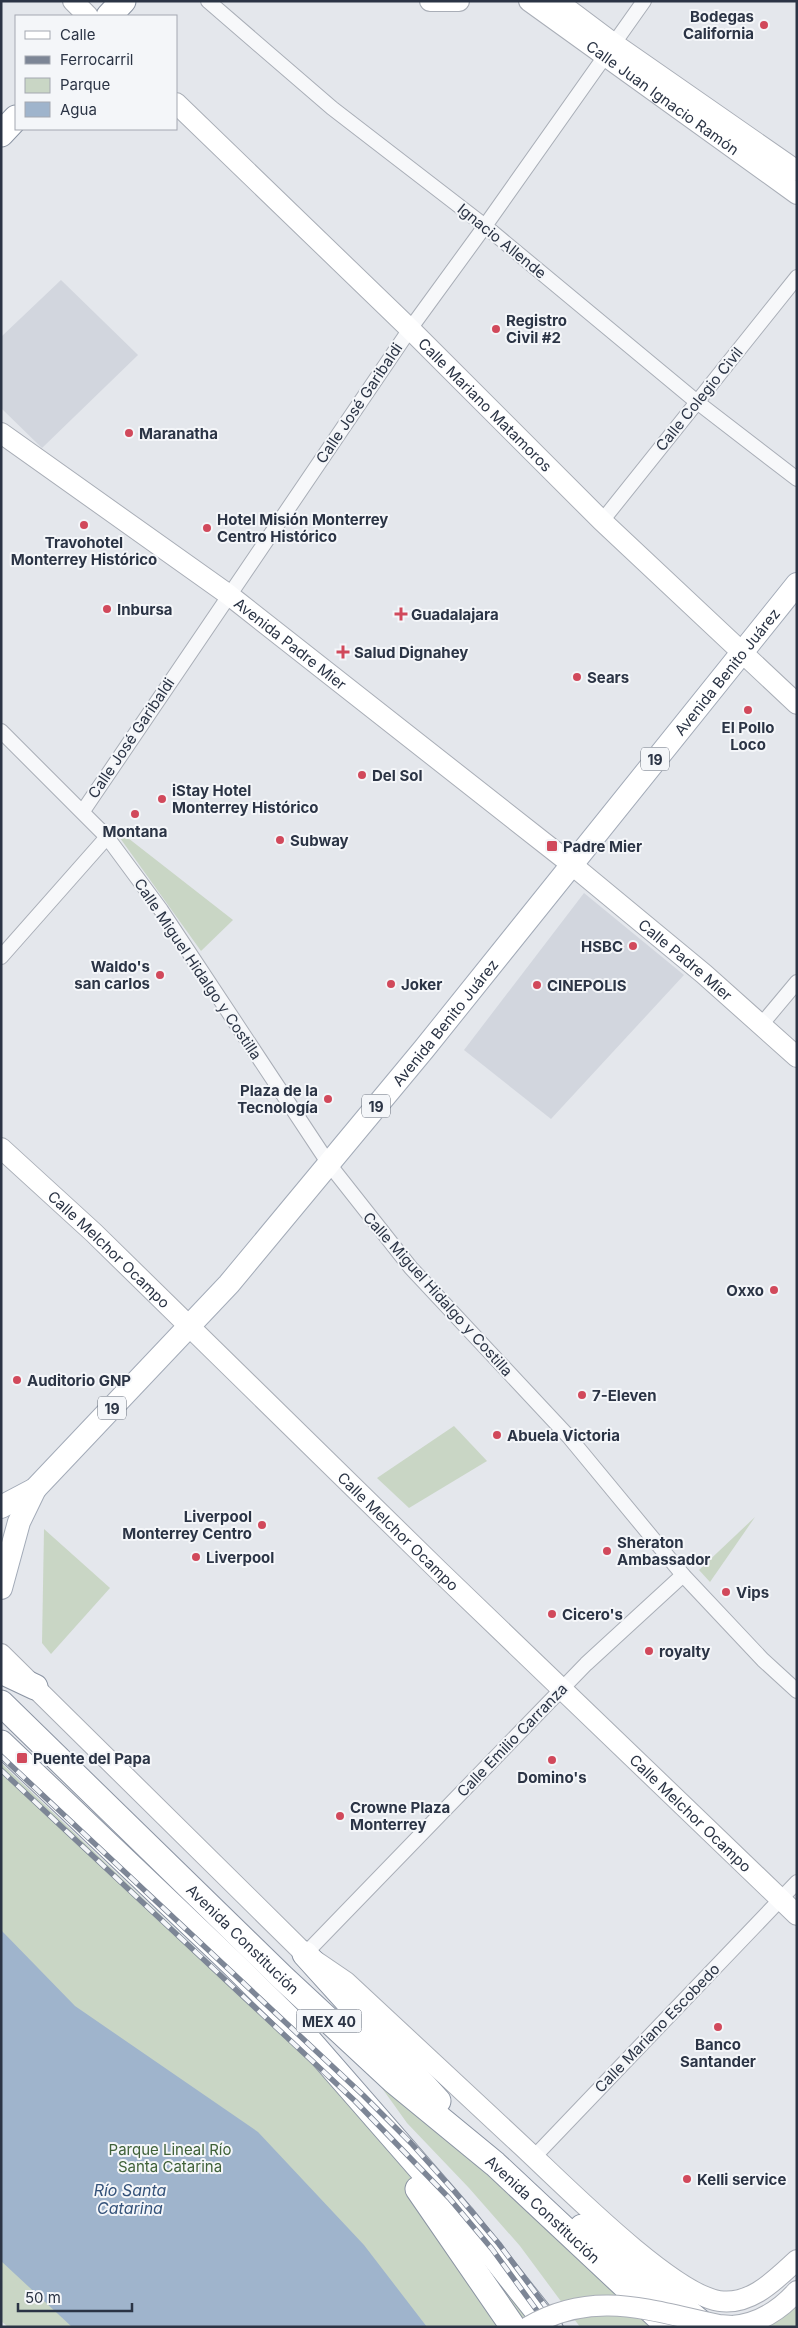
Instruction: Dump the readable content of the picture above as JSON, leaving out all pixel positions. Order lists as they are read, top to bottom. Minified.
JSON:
{"streets":{"highway":["Avenida Constitución","MEX 40"],"main road":["Avenida Benito Juárez","19"],"street":["Calle Juan Ignacio Ramón","Ignacio Allende","Calle Colegio Civil","Calle José Garibaldi","Calle Mariano Matamoros","Avenida Padre Mier","Calle Padre Mier","Calle Miguel Hidalgo y Costilla","Calle Melchor Ocampo","Calle Emilio Carranza","Calle Mariano Escobedo"]},"crossings":[["Calle Juan Ignacio Ramón","Calle José Garibaldi"],["Ignacio Allende","Calle Colegio Civil"],["Ignacio Allende","Calle José Garibaldi"],["Calle Colegio Civil","Calle Mariano Matamoros"],["Calle José Garibaldi","Calle Mariano Matamoros"],["Calle José Garibaldi","Avenida Padre Mier"],["Calle José Garibaldi","Calle Miguel Hidalgo y Costilla"],["Calle Mariano Matamoros","Avenida Benito Juárez"],["Avenida Padre Mier","Avenida Benito Juárez"],["Avenida Padre Mier","Calle Padre Mier"],["Avenida Benito Juárez","Calle Padre Mier"],["Avenida Benito Juárez","Calle Miguel Hidalgo y Costilla"],["Avenida Benito Juárez","Calle Melchor Ocampo"],["Calle Miguel Hidalgo y Costilla","Calle Emilio Carranza"],["Calle Melchor Ocampo","Calle Emilio Carranza"],["Calle Melchor Ocampo","Calle Mariano Escobedo"]],"water":["Río Santa Catarina"],"parks":["Parque Lineal Río Santa Catarina"],"places":{"other":["Bodegas California","Registro Civil #2","Maranatha","Travohotel Monterrey Histórico","Hotel Misión Monterrey Centro Histórico","Inbursa","Sears","El Pollo Loco","Del Sol","iStay Hotel Monterrey Histórico","Montana","Subway","HSBC","Waldo's san carlos","Joker","CINEPOLIS","Plaza de la Tecnología","Oxxo","Auditorio GNP","7-Eleven","Abuela Victoria","Liverpool Monterrey Centro","Sheraton Ambassador","Liverpool","Vips","Cicero's","royalty","Domino's","Crowne Plaza Monterrey","Banco Santander","Kelli service"],"health":["Guadalajara","Salud Dignahey"],"transit":["Padre Mier","Puente del Papa"]},"legend":["Calle","Ferrocarril","Parque","Agua"],"scale_bar":"50 m"}
